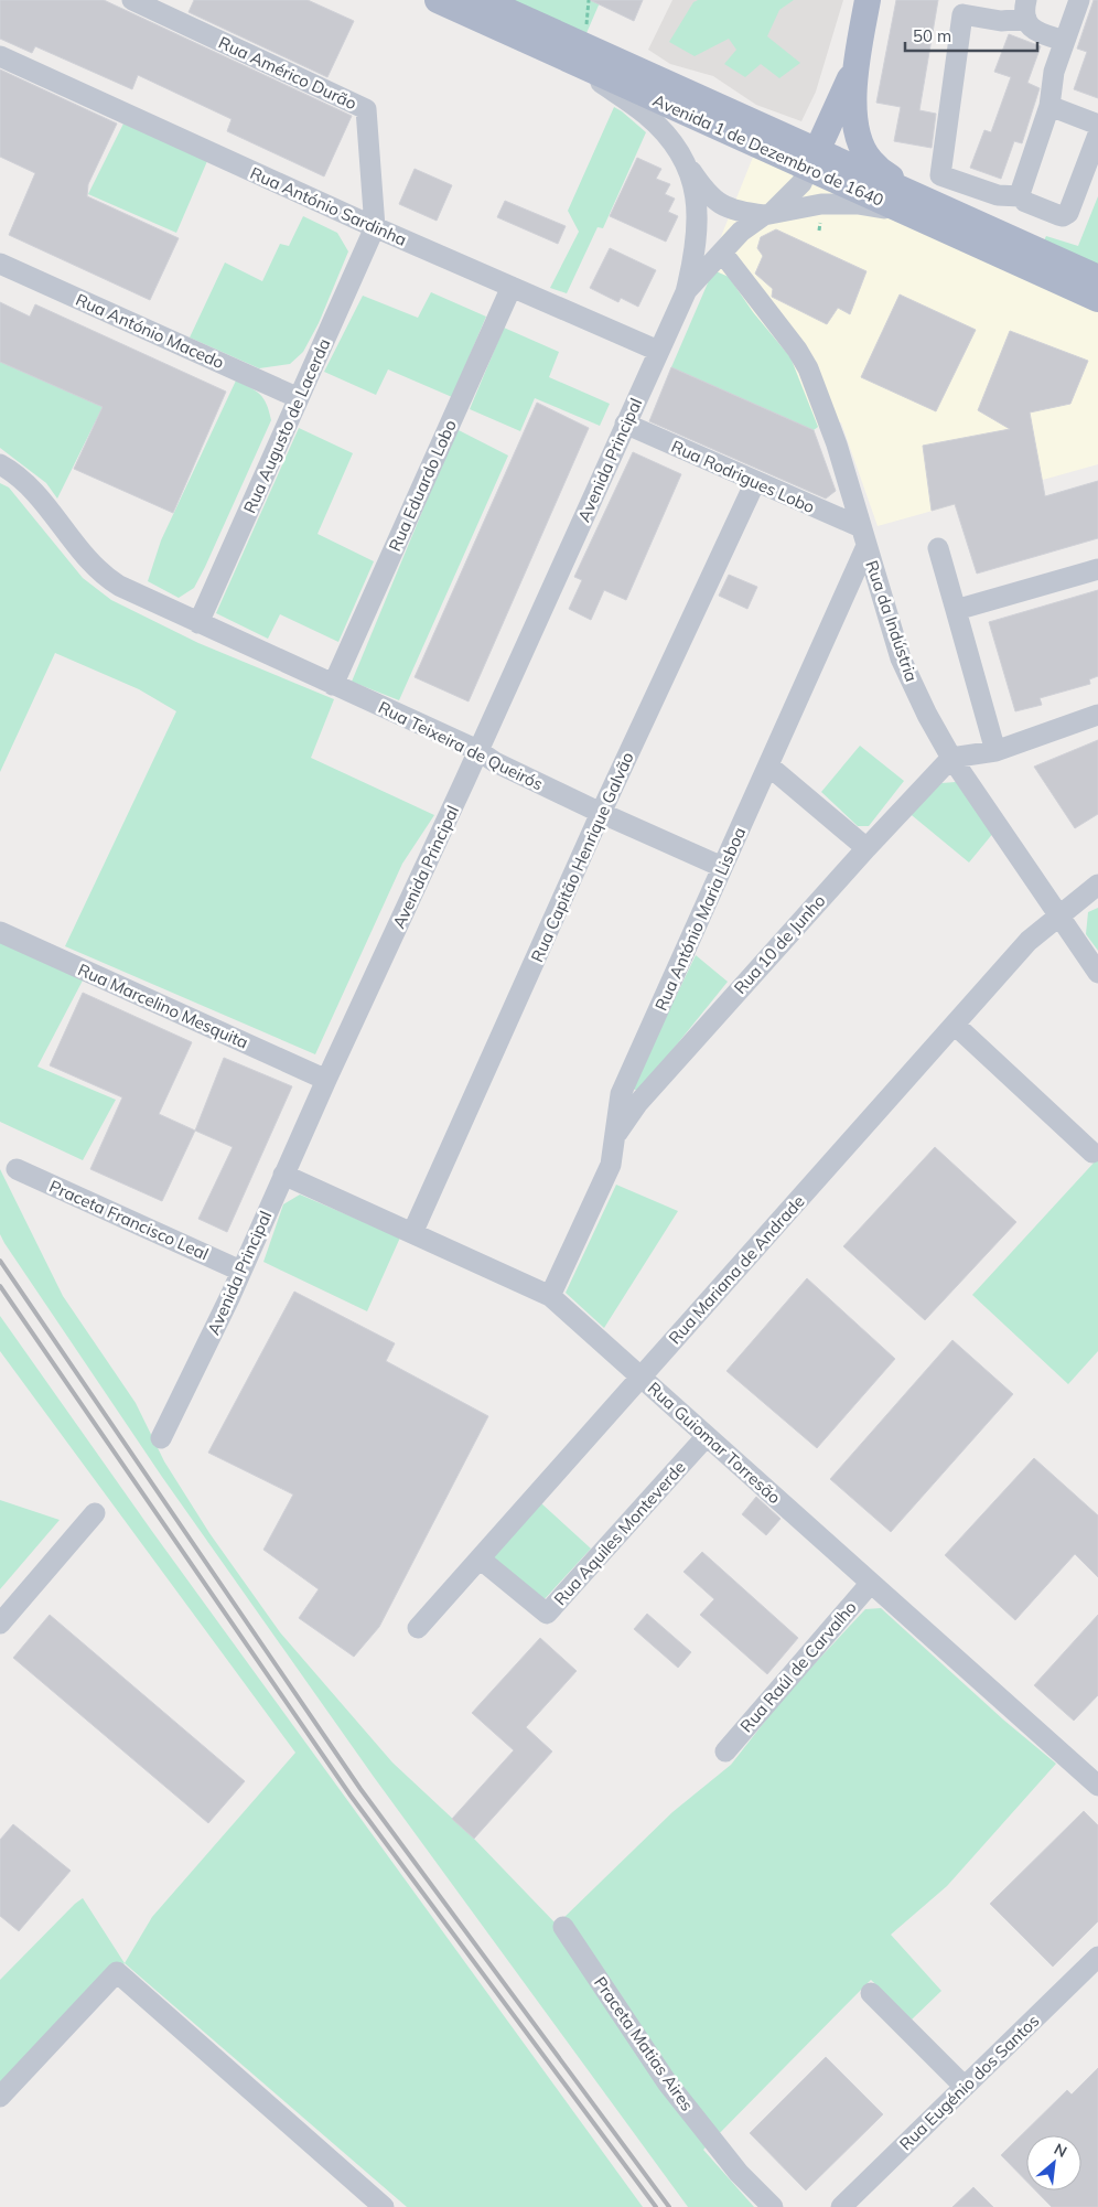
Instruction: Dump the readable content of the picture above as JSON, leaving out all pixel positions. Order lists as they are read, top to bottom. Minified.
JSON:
{"streets":{"main road":["Avenida 1 de Dezembro de 1640"],"street":["Rua Américo Durão","Rua António Sardinha","Rua António Macedo","Rua Augusto de Lacerda","Avenida Principal","Rua Rodrigues Lobo","Rua Eduardo Lobo","Rua da Indústria","Rua Teixeira de Queirós","Rua Capitão Henrique Galvão","Rua António Maria Lisboa","Rua 10 de Junho","Rua Marcelino Mesquita","Praceta Francisco Leal","Rua Mariana de Andrade","Rua Guiomar Torresão","Rua Aquiles Monteverde","Rua Raúl de Carvalho","Praceta Matias Aires","Rua Eugénio dos Santos"]},"crossings":[["Rua Américo Durão","Rua António Sardinha"],["Rua Américo Durão","Rua Augusto de Lacerda"],["Avenida 1 de Dezembro de 1640","Avenida Principal"],["Rua António Sardinha","Rua Augusto de Lacerda"],["Rua António Sardinha","Avenida Principal"],["Rua António Sardinha","Rua Eduardo Lobo"],["Rua António Macedo","Rua Augusto de Lacerda"],["Rua Augusto de Lacerda","Rua Teixeira de Queirós"],["Avenida Principal","Rua Rodrigues Lobo"],["Avenida Principal","Rua da Indústria"],["Avenida Principal","Rua Teixeira de Queirós"],["Avenida Principal","Rua Marcelino Mesquita"],["Avenida Principal","Praceta Francisco Leal"],["Avenida Principal","Rua Guiomar Torresão"],["Rua Rodrigues Lobo","Rua da Indústria"],["Rua Rodrigues Lobo","Rua Capitão Henrique Galvão"],["Rua Rodrigues Lobo","Rua António Maria Lisboa"],["Rua Eduardo Lobo","Rua Teixeira de Queirós"],["Rua da Indústria","Rua António Maria Lisboa"],["Rua da Indústria","Rua 10 de Junho"],["Rua da Indústria","Rua Mariana de Andrade"],["Rua Teixeira de Queirós","Rua Capitão Henrique Galvão"],["Rua Teixeira de Queirós","Rua António Maria Lisboa"],["Rua Capitão Henrique Galvão","Rua Guiomar Torresão"],["Rua António Maria Lisboa","Rua 10 de Junho"],["Rua António Maria Lisboa","Rua Guiomar Torresão"],["Rua Mariana de Andrade","Rua Guiomar Torresão"],["Rua Mariana de Andrade","Rua Aquiles Monteverde"],["Rua Guiomar Torresão","Rua Aquiles Monteverde"],["Rua Guiomar Torresão","Rua Raúl de Carvalho"]],"scale_bar":"50 m","north":"top right"}
